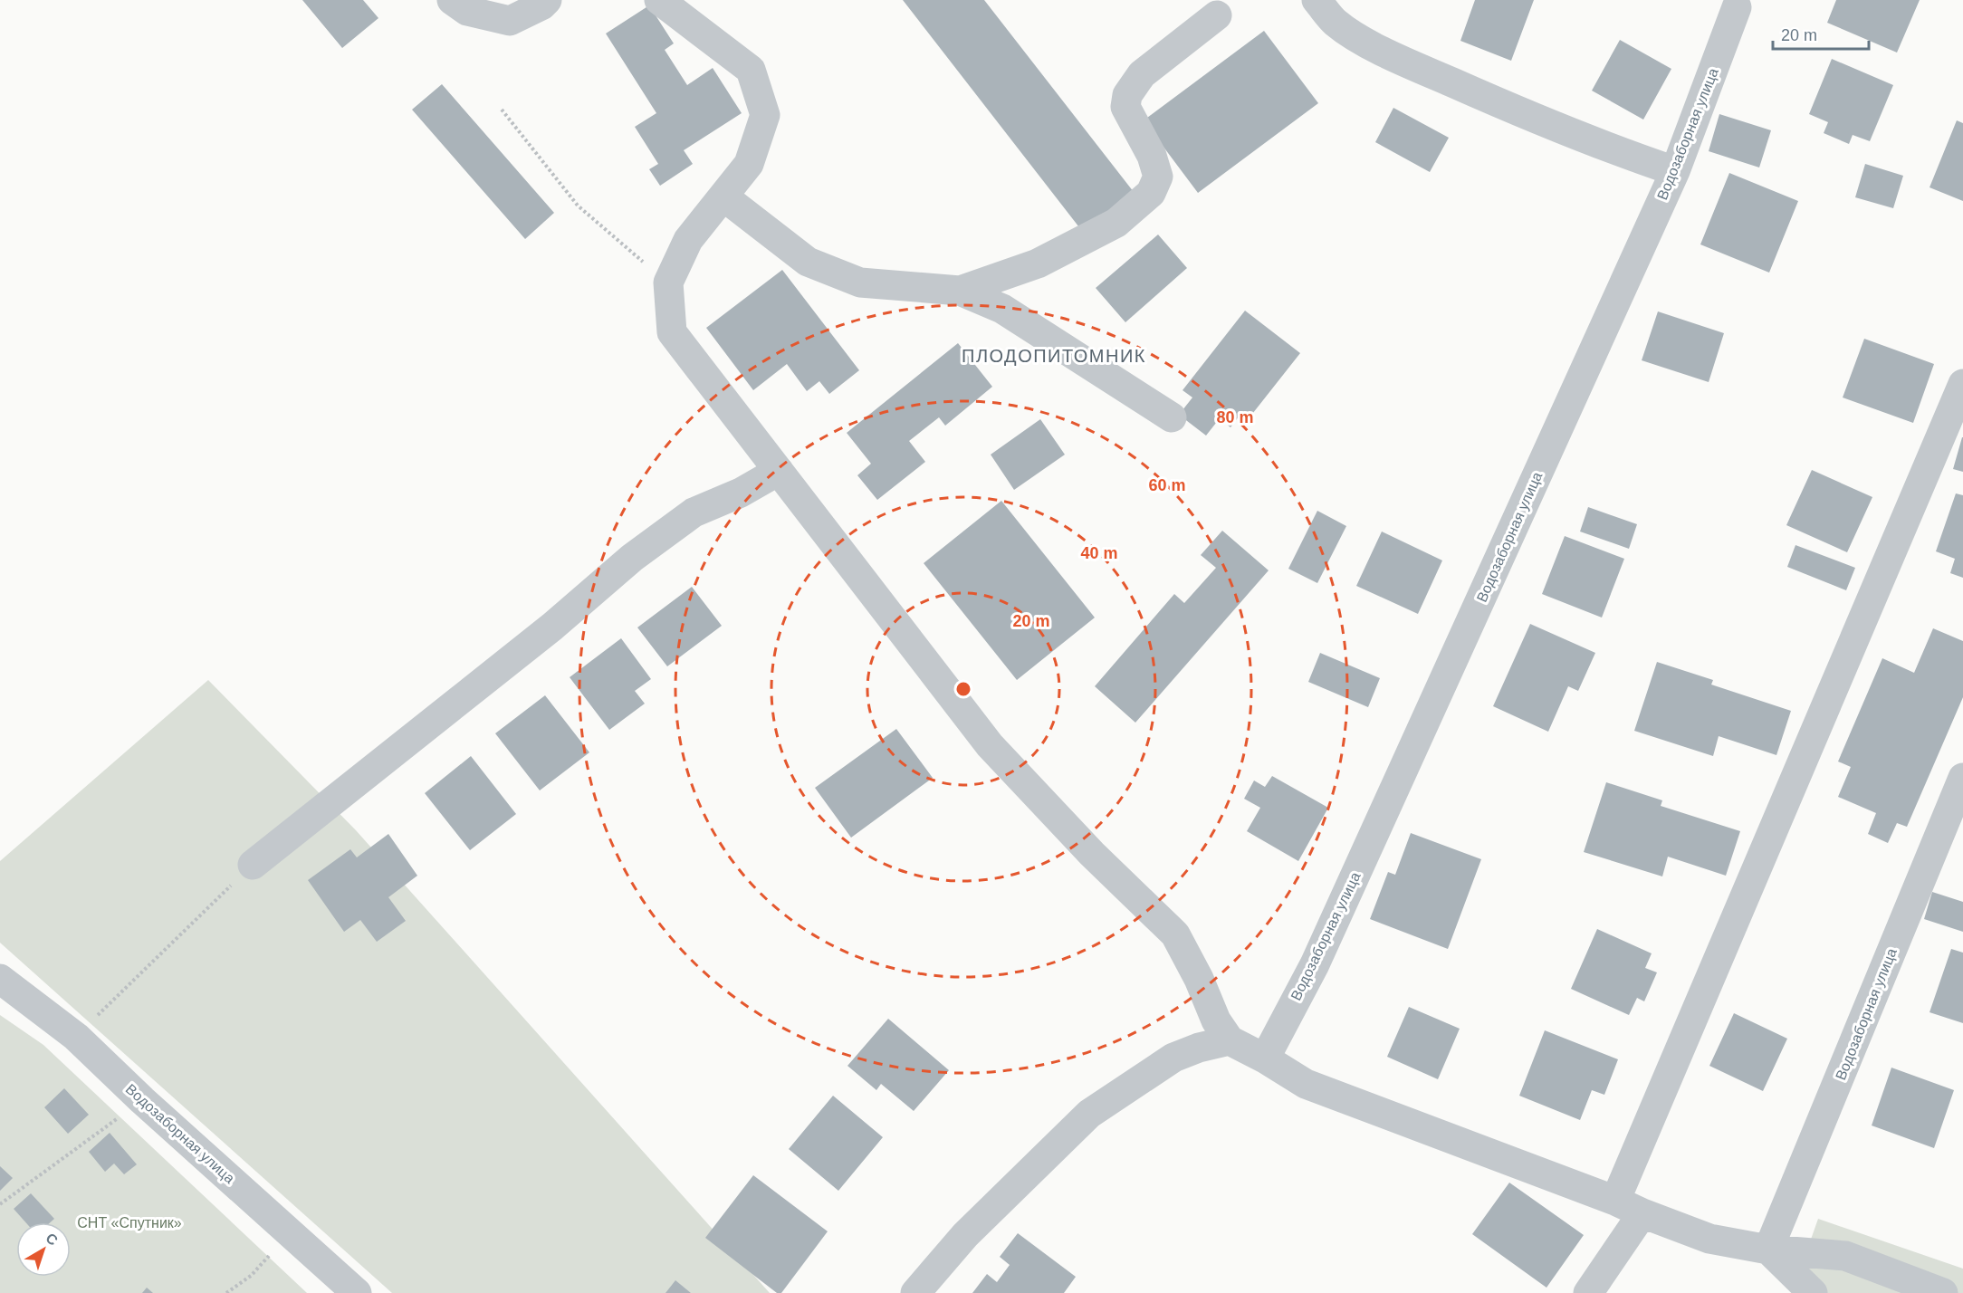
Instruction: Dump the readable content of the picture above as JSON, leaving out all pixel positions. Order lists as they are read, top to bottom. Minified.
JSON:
{"streets":{"street":["Водозаборная улица"]},"districts":["ПЛОДОПИТОМНИК"],"parks":["СНТ «Спутник»"],"scale_bar":"20 m","north":"top right","rings":["80 m","60 m","40 m","20 m"]}
